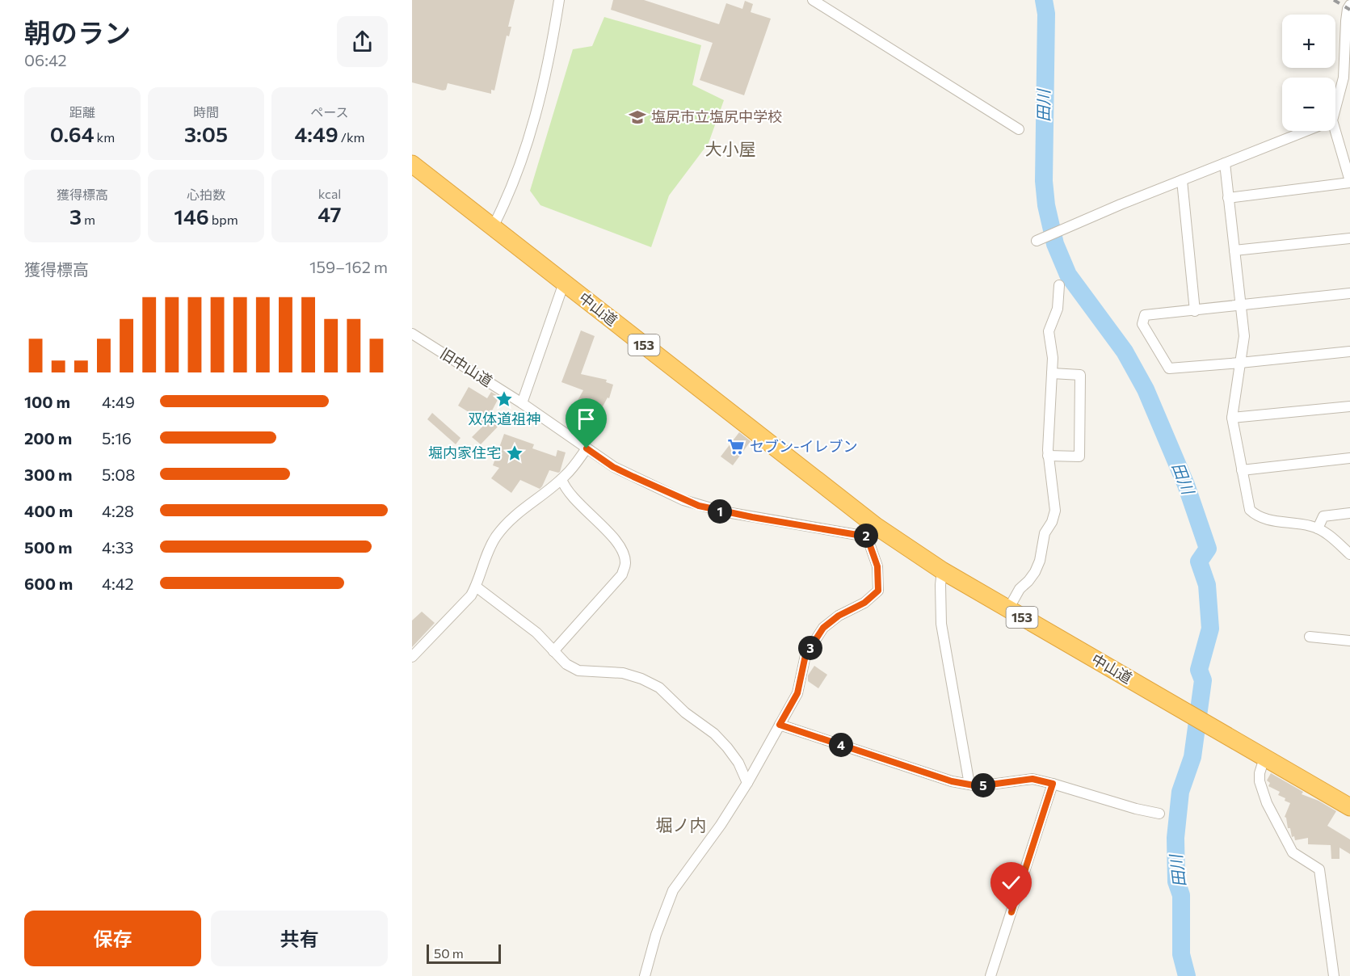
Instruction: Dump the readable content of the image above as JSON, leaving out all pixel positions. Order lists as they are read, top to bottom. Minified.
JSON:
{"streets":{"highway":["中山道","153"],"street":["旧中山道"]},"crossings":[["中山道","旧中山道"]],"districts":["大小屋","堀ノ内"],"water":["田川"],"places":{"school or university":["塩尻市立塩尻中学校"],"place":["双体道祖神","堀内家住宅"],"supermarket":["セブン-イレブン"]},"scale_bar":"50 m","page":{"heading":["朝のラン","06:42"],"map_buttons":["+","−"],"stats":[["距離","0.64 km"],["時間","3:05"],["ペース","4:49 /km"],["獲得標高","3 m"],["心拍数","146 bpm"],["kcal","47"]],"chart":["獲得標高","159–162 m"],"list":[{"name":"100 m","note":"4:49"},{"name":"200 m","note":"5:16"},{"name":"300 m","note":"5:08"},{"name":"400 m","note":"4:28"},{"name":"500 m","note":"4:33"},{"name":"600 m","note":"4:42"}],"pins":["1","2","3","4","5"],"buttons":["保存","共有"],"scale":"50 m"}}
